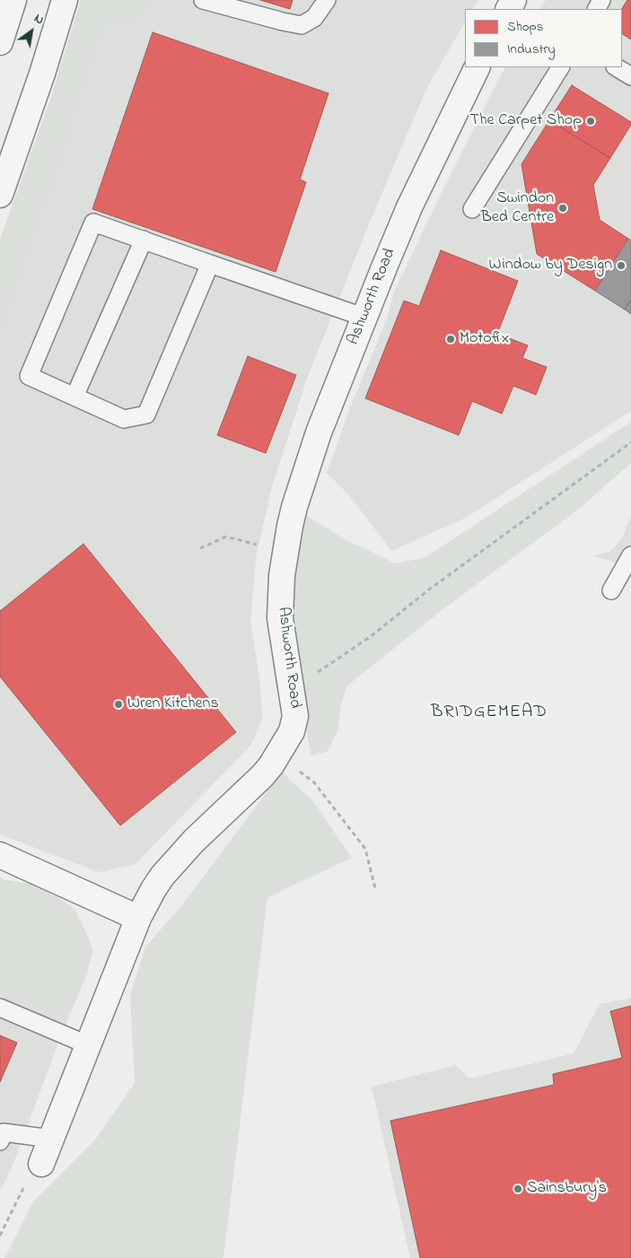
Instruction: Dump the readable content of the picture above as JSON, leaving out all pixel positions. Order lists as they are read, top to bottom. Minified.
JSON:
{"streets":{"street":["Ashworth Road"]},"districts":["BRIDGEMEAD"],"places":["The Carpet Shop","Swindon Bed Centre","Window by Design","Motofix","Wren Kitchens","Sainsbury's"],"legend":["Shops","Industry"],"north":"top right"}
